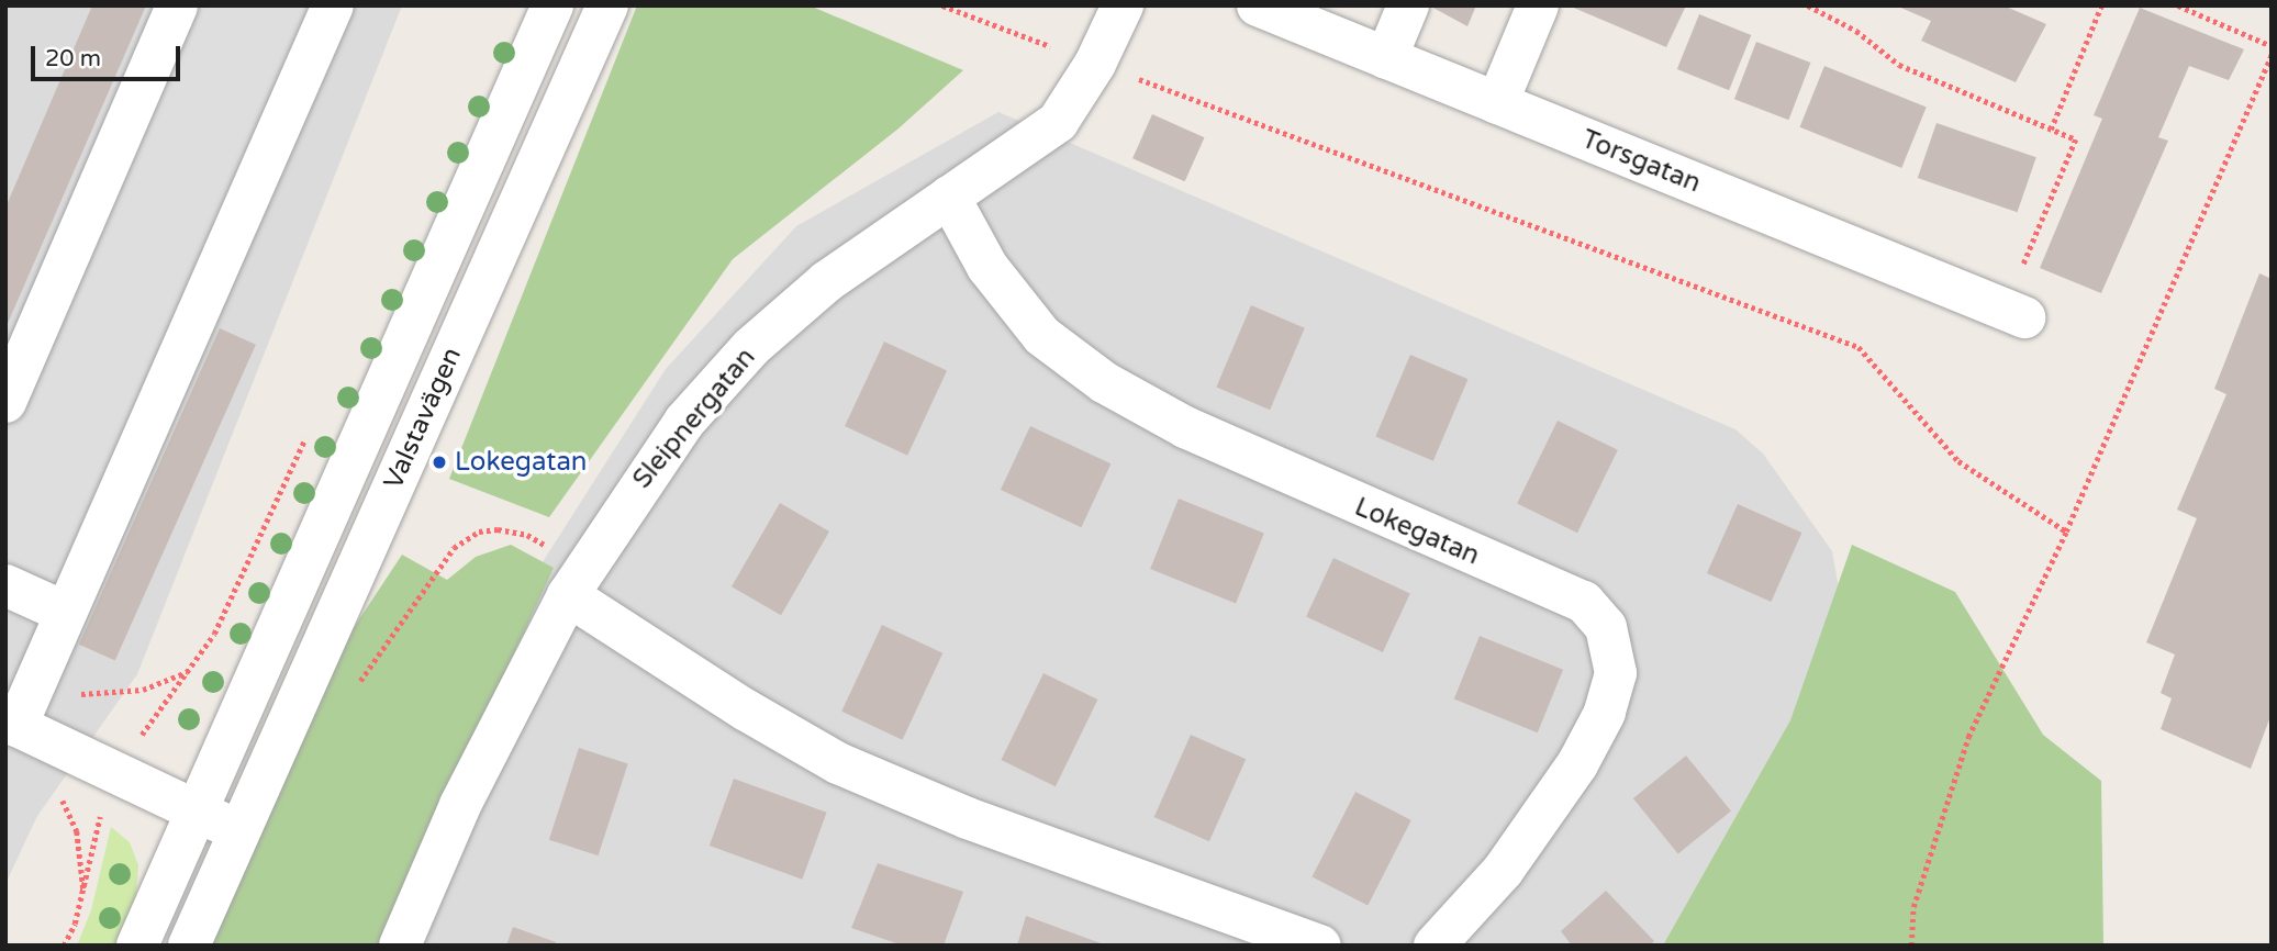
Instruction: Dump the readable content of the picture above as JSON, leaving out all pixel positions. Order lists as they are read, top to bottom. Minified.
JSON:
{"streets":{"street":["Torsgatan","Valstavägen","Sleipnergatan","Lokegatan"]},"crossings":[["Sleipnergatan","Lokegatan"]],"places":["Lokegatan"],"scale_bar":"20 m"}
